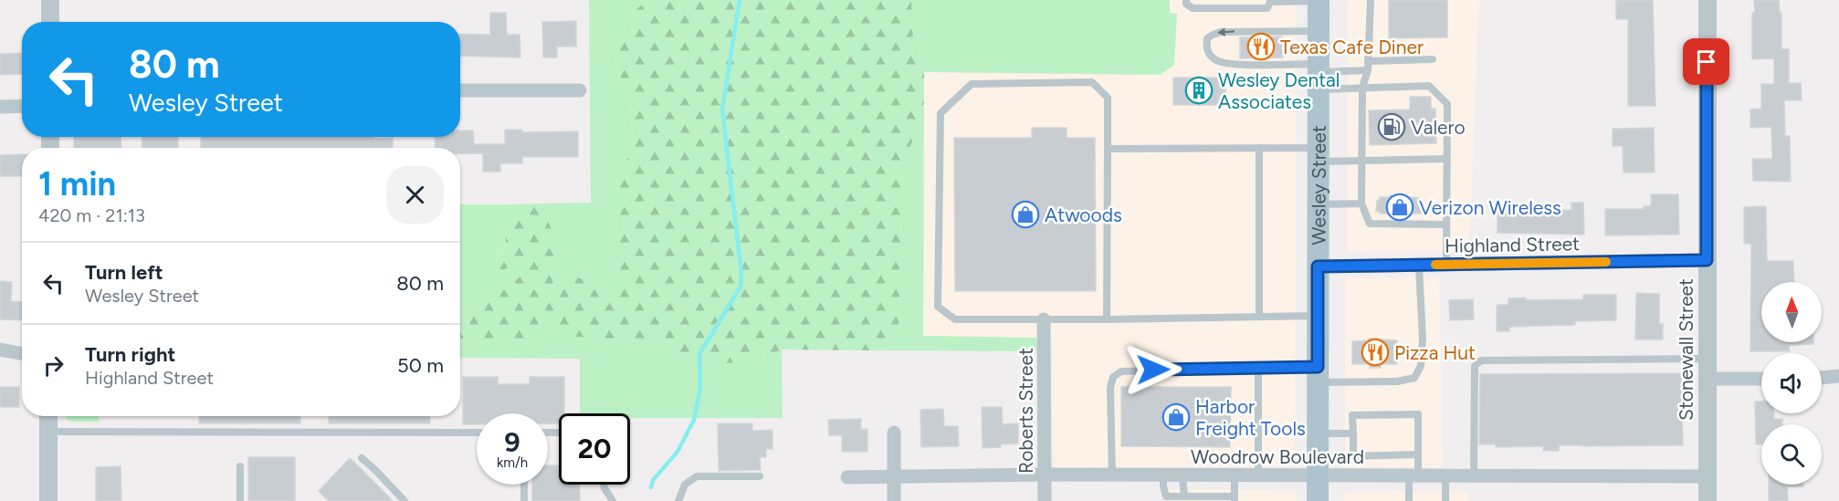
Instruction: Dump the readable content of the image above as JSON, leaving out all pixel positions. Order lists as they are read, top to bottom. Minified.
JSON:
{"streets":{"main road":["Wesley Street"],"street":["Highland Street","Stonewall Street","Roberts Street","Woodrow Boulevard"]},"crossings":[["Wesley Street","Highland Street"],["Wesley Street","Woodrow Boulevard"],["Highland Street","Stonewall Street"],["Stonewall Street","Woodrow Boulevard"],["Roberts Street","Woodrow Boulevard"]],"places":{"restaurant":["Texas Cafe Diner","Pizza Hut"],"building":["Wesley Dental Associates"],"fuel station":["Valero"],"shop":["Verizon Wireless","Atwoods","Harbor Freight Tools"]},"north":"top","page":{"turn":["80 m","Wesley Street"],"heading":["1 min","420 m · 21:13"],"list":[{"name":"Turn left","note":"Wesley Street","value":"80 m"},{"name":"Turn right","note":"Highland Street","value":"50 m"}],"speed":"9 km/h","limit":"20"}}
